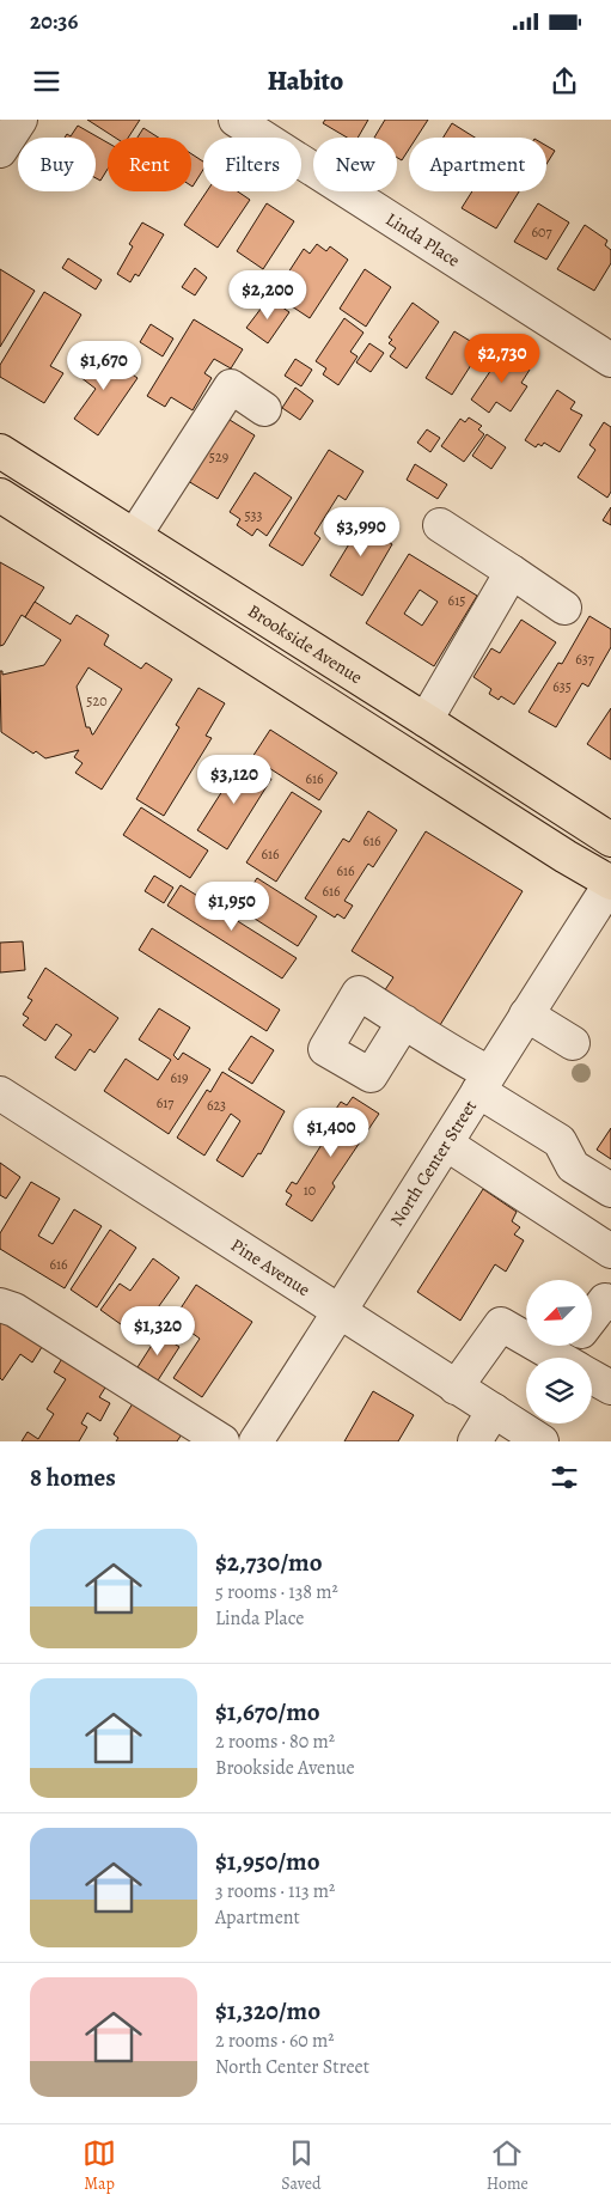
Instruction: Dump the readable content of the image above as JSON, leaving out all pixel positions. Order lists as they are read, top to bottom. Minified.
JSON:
{"streets":{"main road":["Brookside Avenue"],"street":["Linda Place","North Center Street","Pine Avenue"]},"crossings":[["North Center Street","Pine Avenue"]],"house_numbers":["607","529","533","615","637","635","520","616","616","616","616","616","619","617","623","10","616"],"north":"bottom left","page":{"status":"20:36","header":"Habito","chip":["Buy","Rent","Filters","New","Apartment"],"price":["$2,200","$2,730","$1,670","$3,990","$3,120","$1,950","$1,400","$1,320"],"heading":"8 homes","list":[{"name":"$2,730/mo","note":"5 rooms · 138 m² · Linda Place"},{"name":"$1,670/mo","note":"2 rooms · 80 m² · Brookside Avenue"},{"name":"$1,950/mo","note":"3 rooms · 113 m² · Apartment"},{"name":"$1,320/mo","note":"2 rooms · 60 m² · North Center Street"}],"tabs":["Map","Saved","Home"]}}
